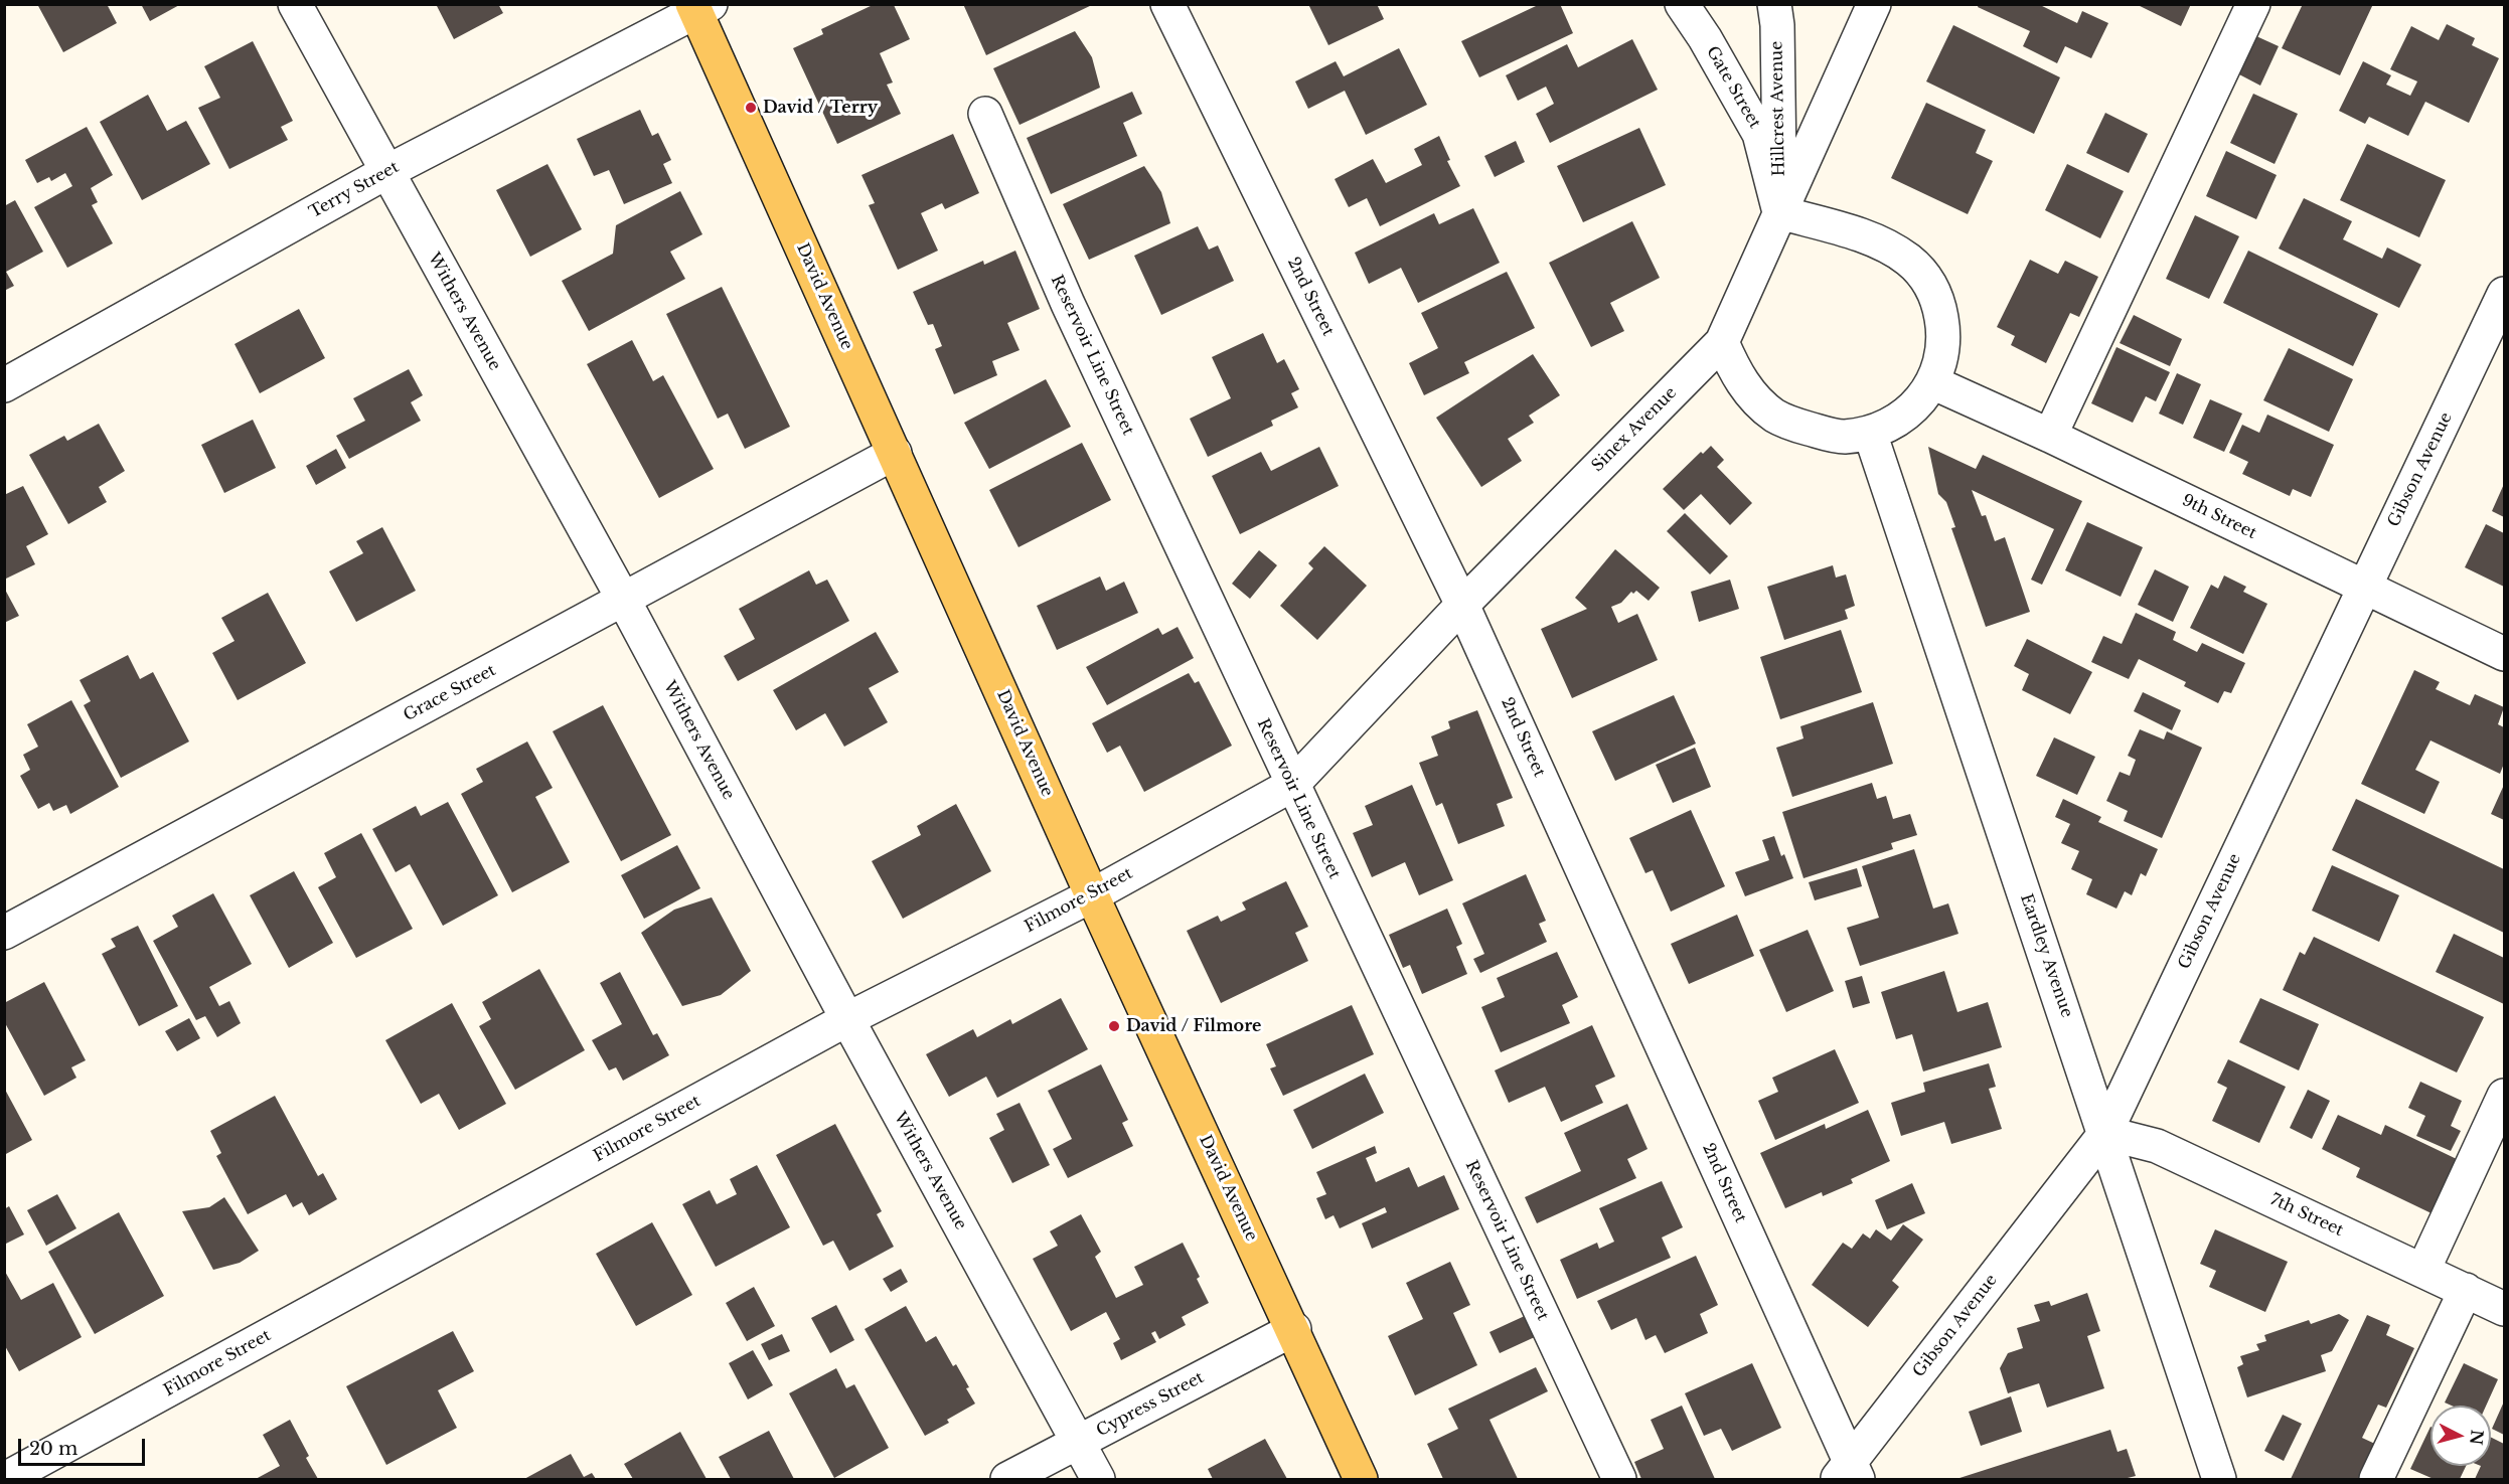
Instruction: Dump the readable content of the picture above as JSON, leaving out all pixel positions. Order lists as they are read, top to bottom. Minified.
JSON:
{"streets":{"main road":["David Avenue"],"street":["Gate Street","Hillcrest Avenue","Terry Street","2nd Street","Withers Avenue","Reservoir Line Street","Sinex Avenue","Gibson Avenue","9th Street","Grace Street","Filmore Street","Eardley Avenue","7th Street","Cypress Street"]},"crossings":[["Gate Street","Hillcrest Avenue"],["Gate Street","Sinex Avenue"],["Hillcrest Avenue","Sinex Avenue"],["Terry Street","David Avenue"],["Terry Street","Withers Avenue"],["David Avenue","Grace Street"],["David Avenue","Filmore Street"],["David Avenue","Cypress Street"],["2nd Street","Sinex Avenue"],["2nd Street","Gibson Avenue"],["Withers Avenue","Grace Street"],["Withers Avenue","Filmore Street"],["Withers Avenue","Cypress Street"],["Reservoir Line Street","Sinex Avenue"],["Reservoir Line Street","Filmore Street"],["Sinex Avenue","Filmore Street"],["Gibson Avenue","9th Street"],["Gibson Avenue","Eardley Avenue"],["Gibson Avenue","7th Street"],["Eardley Avenue","7th Street"]],"places":["David / Terry","David / Filmore"],"scale_bar":"20 m","north":"right"}
